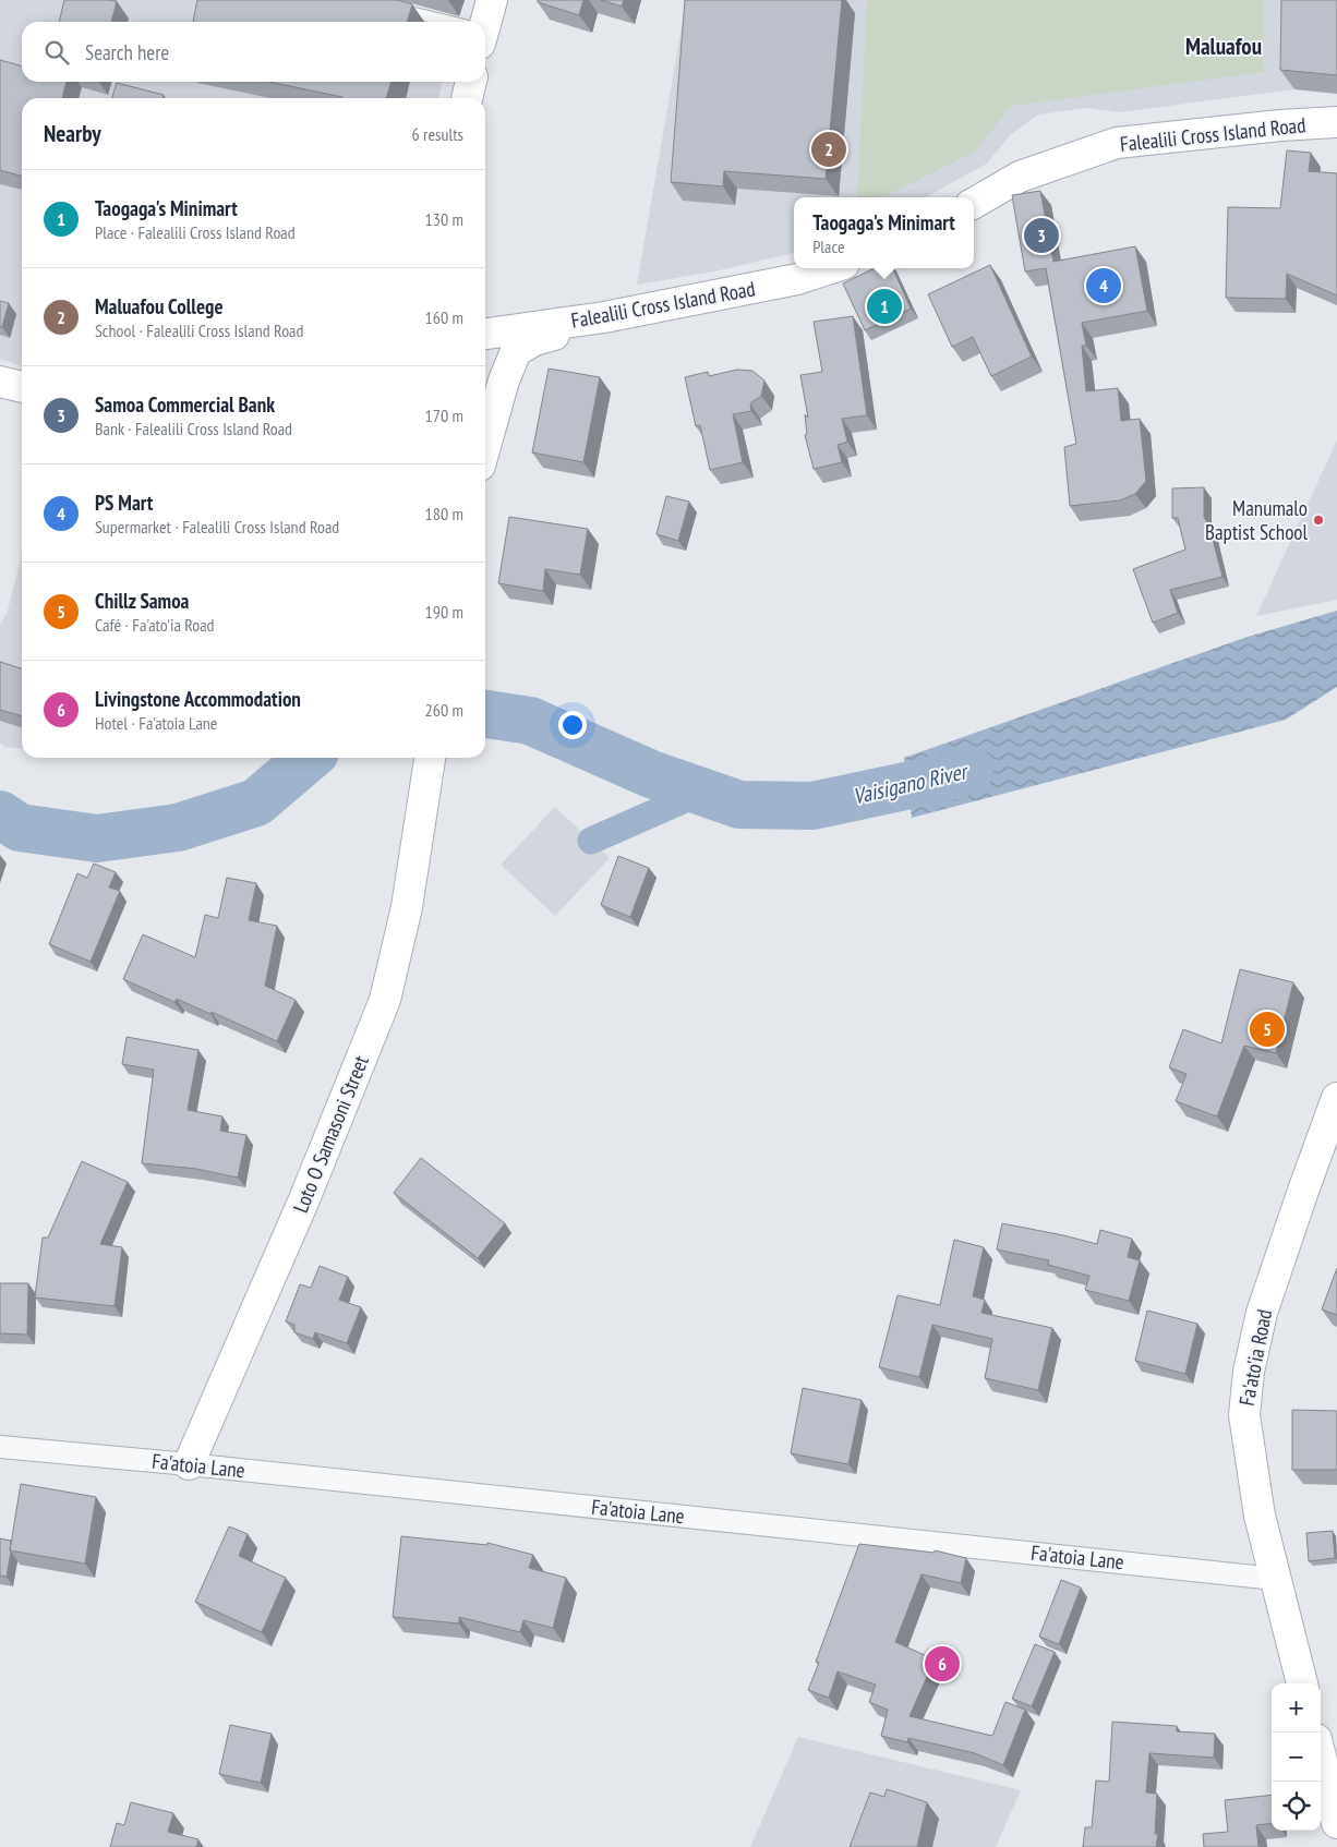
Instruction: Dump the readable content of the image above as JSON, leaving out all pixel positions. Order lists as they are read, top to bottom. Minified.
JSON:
{"streets":{"main road":["Falealili Cross Island Road","Loto O Samasoni Street","Fa'ato'ia Road"],"street":["Fa'atoia Lane"]},"crossings":[["Loto O Samasoni Street","Fa'atoia Lane"],["Fa'ato'ia Road","Fa'atoia Lane"]],"districts":["Maluafou"],"water":["Vaisigano River"],"places":["Manumalo Baptist School"],"page":{"search":"Search here","heading":["Nearby","6 results"],"pins":["2","3","4","1","5","6"],"list":[{"mark":"1","name":"Taogaga's Minimart","note":"Place · Falealili Cross Island Road","value":"130 m"},{"mark":"2","name":"Maluafou College","note":"School · Falealili Cross Island Road","value":"160 m"},{"mark":"3","name":"Samoa Commercial Bank","note":"Bank · Falealili Cross Island Road","value":"170 m"},{"mark":"4","name":"PS Mart","note":"Supermarket · Falealili Cross Island Road","value":"180 m"},{"mark":"5","name":"Chillz Samoa","note":"Café · Fa'ato'ia Road","value":"190 m"},{"mark":"6","name":"Livingstone Accommodation","note":"Hotel · Fa'atoia Lane","value":"260 m"}],"popup":["Taogaga's Minimart","Place"],"map_buttons":["+","−"]}}
